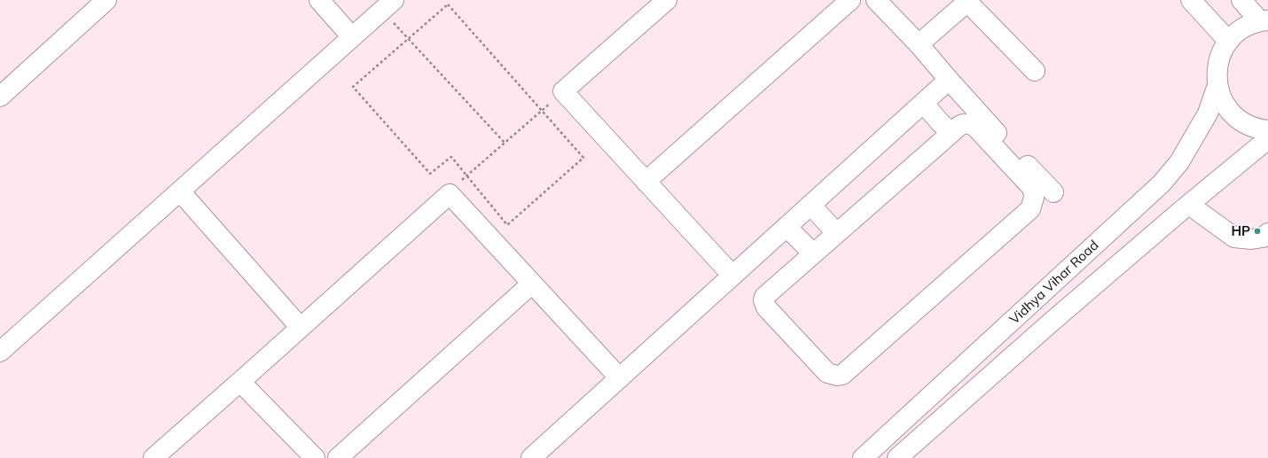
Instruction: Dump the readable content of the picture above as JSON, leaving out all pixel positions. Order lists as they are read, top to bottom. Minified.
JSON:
{"streets":{"street":["Vidhya Vihar Road"]},"places":["HP"]}
